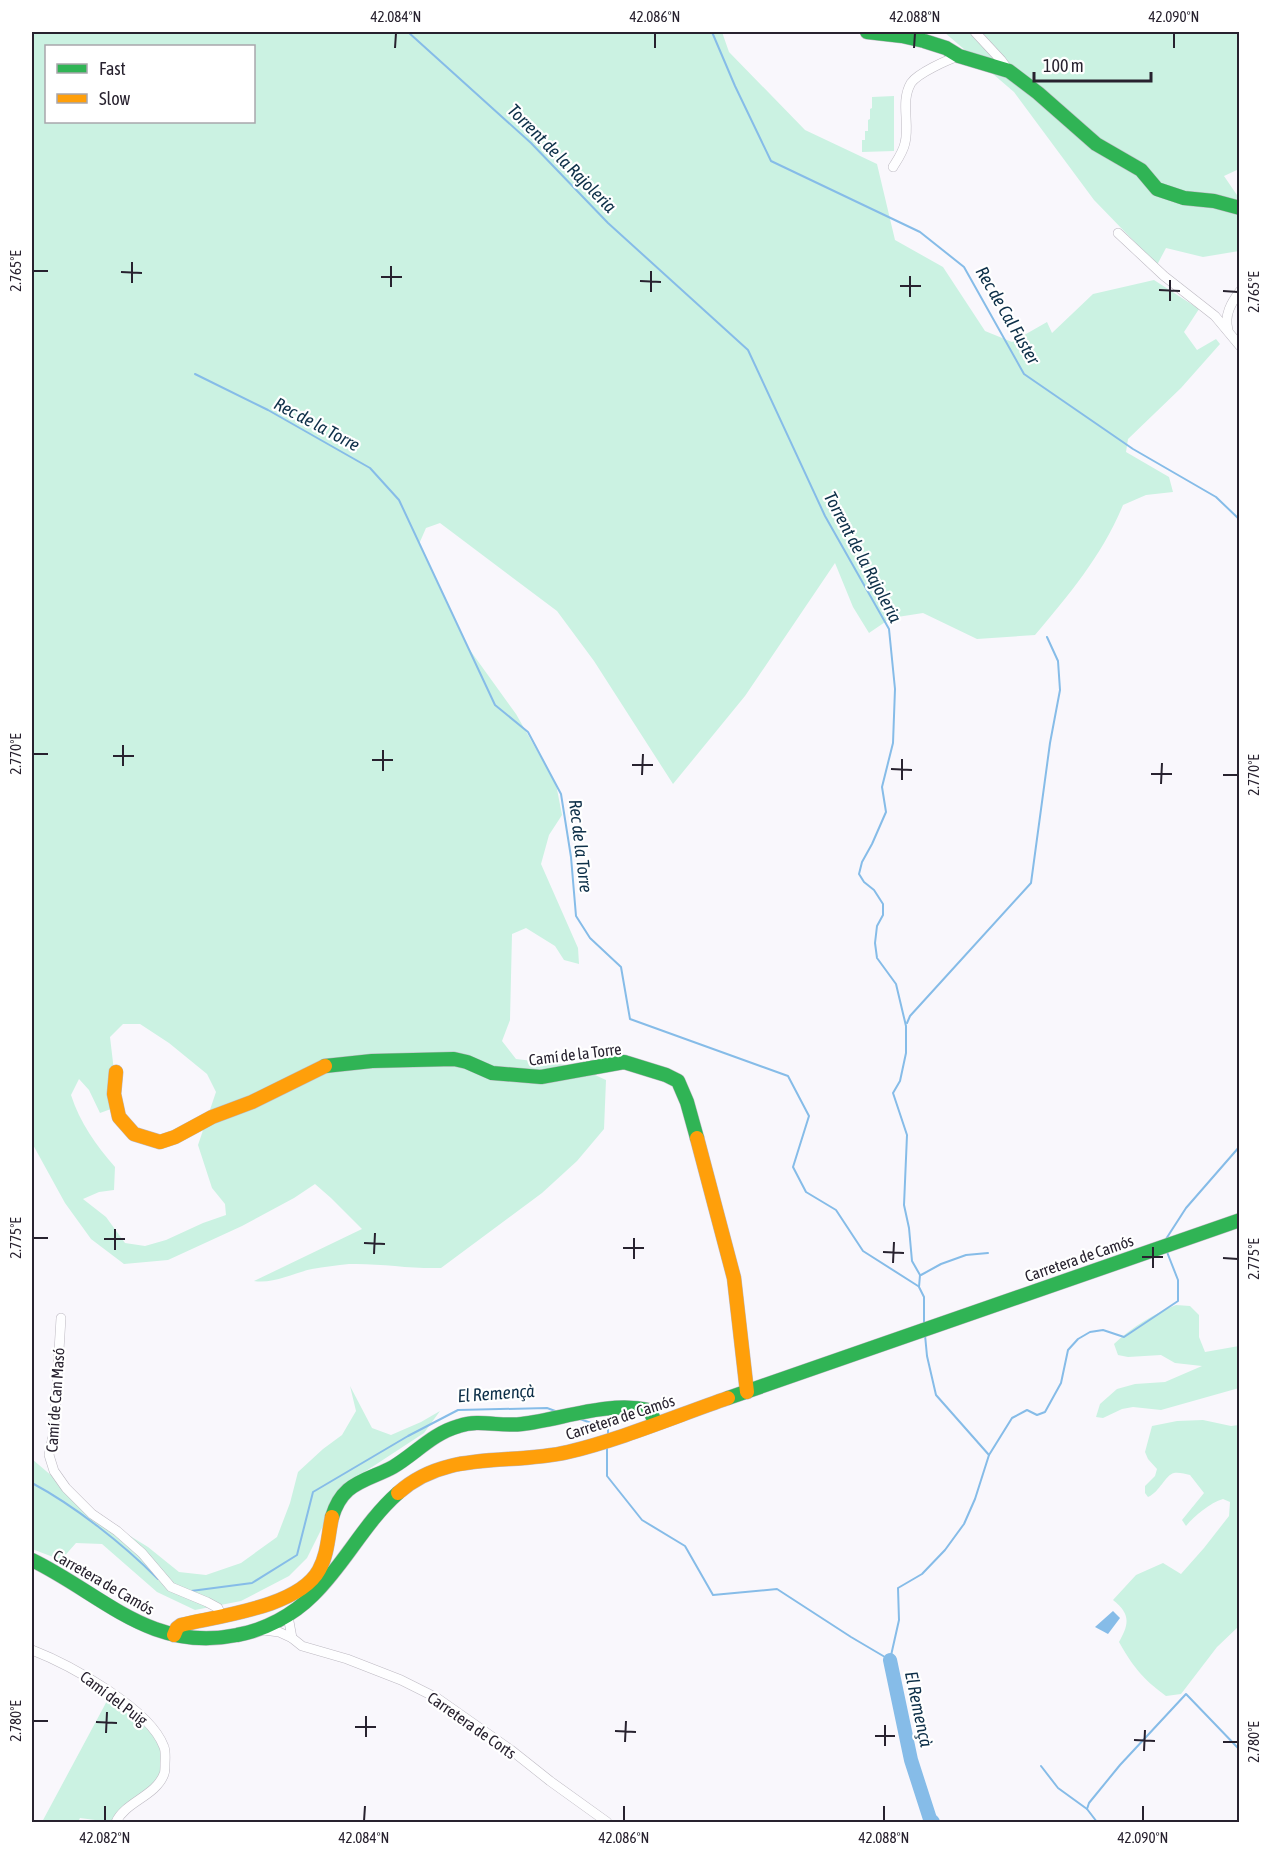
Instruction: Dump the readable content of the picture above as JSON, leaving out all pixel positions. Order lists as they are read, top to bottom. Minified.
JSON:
{"streets":{"street":["Camí de la Torre","Carretera de Camós","Camí de Can Masó","Camí del Puig","Carretera de Corts"]},"crossings":[["Camí de la Torre","Carretera de Camós"],["Carretera de Camós","Carretera de Corts"]],"water":["Torrent de la Rajoleria","Rec de Cal Fuster","Rec de la Torre","El Remençà"],"legend":["Fast","Slow"],"scale_bar":"100 m","coordinates":["42.084°N","42.086°N","42.088°N","42.090°N","2.765°E","2.770°E","2.775°E","2.780°E","42.082°N"]}
